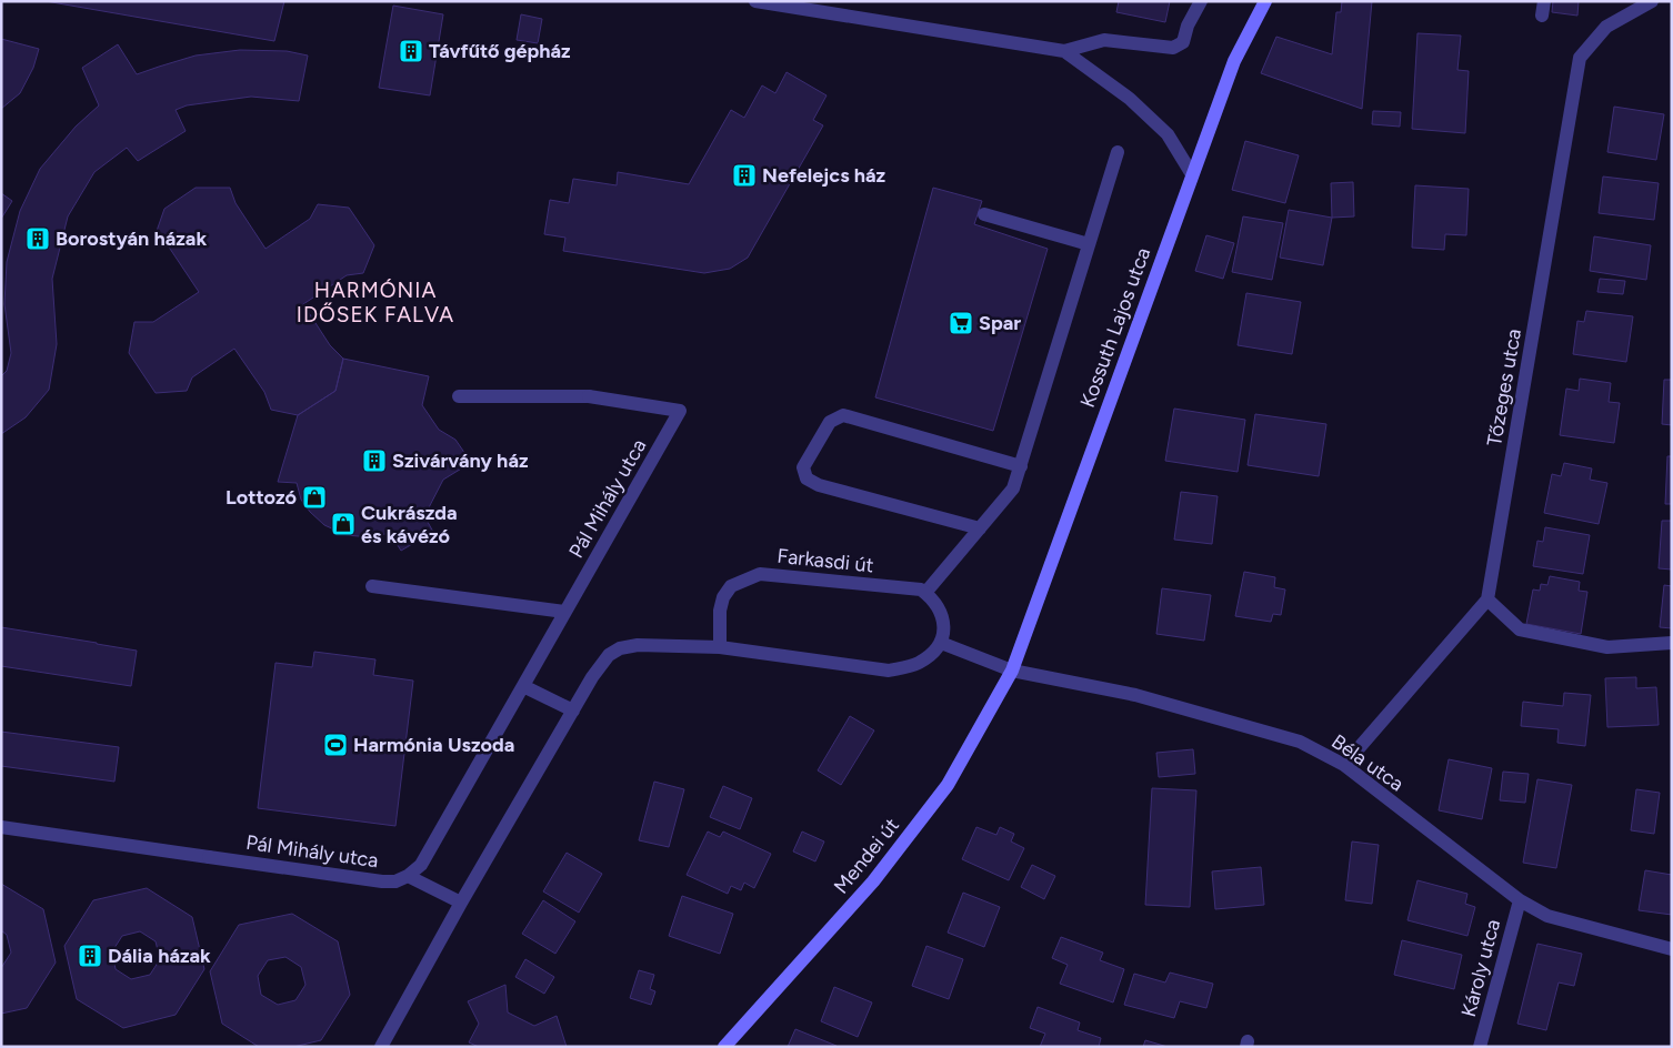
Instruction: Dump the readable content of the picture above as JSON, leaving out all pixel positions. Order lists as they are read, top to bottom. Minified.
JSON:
{"streets":{"main road":["Kossuth Lajos utca","Mendei út"],"street":["Tőzeges utca","Pál Mihály utca","Farkasdi út","Béla utca","Károly utca"]},"crossings":[["Kossuth Lajos utca","Béla utca"],["Kossuth Lajos utca","Mendei út"],["Béla utca","Mendei út"],["Béla utca","Károly utca"]],"districts":["HARMÓNIA IDŐSEK FALVA"],"places":{"building":["Távfűtő gépház","Nefelejcs ház","Borostyán házak","Szivárvány ház","Dália házak"],"supermarket":["Spar"],"shop":["Lottozó","Cukrászda és kávézó"],"sports":["Harmónia Uszoda"]}}
